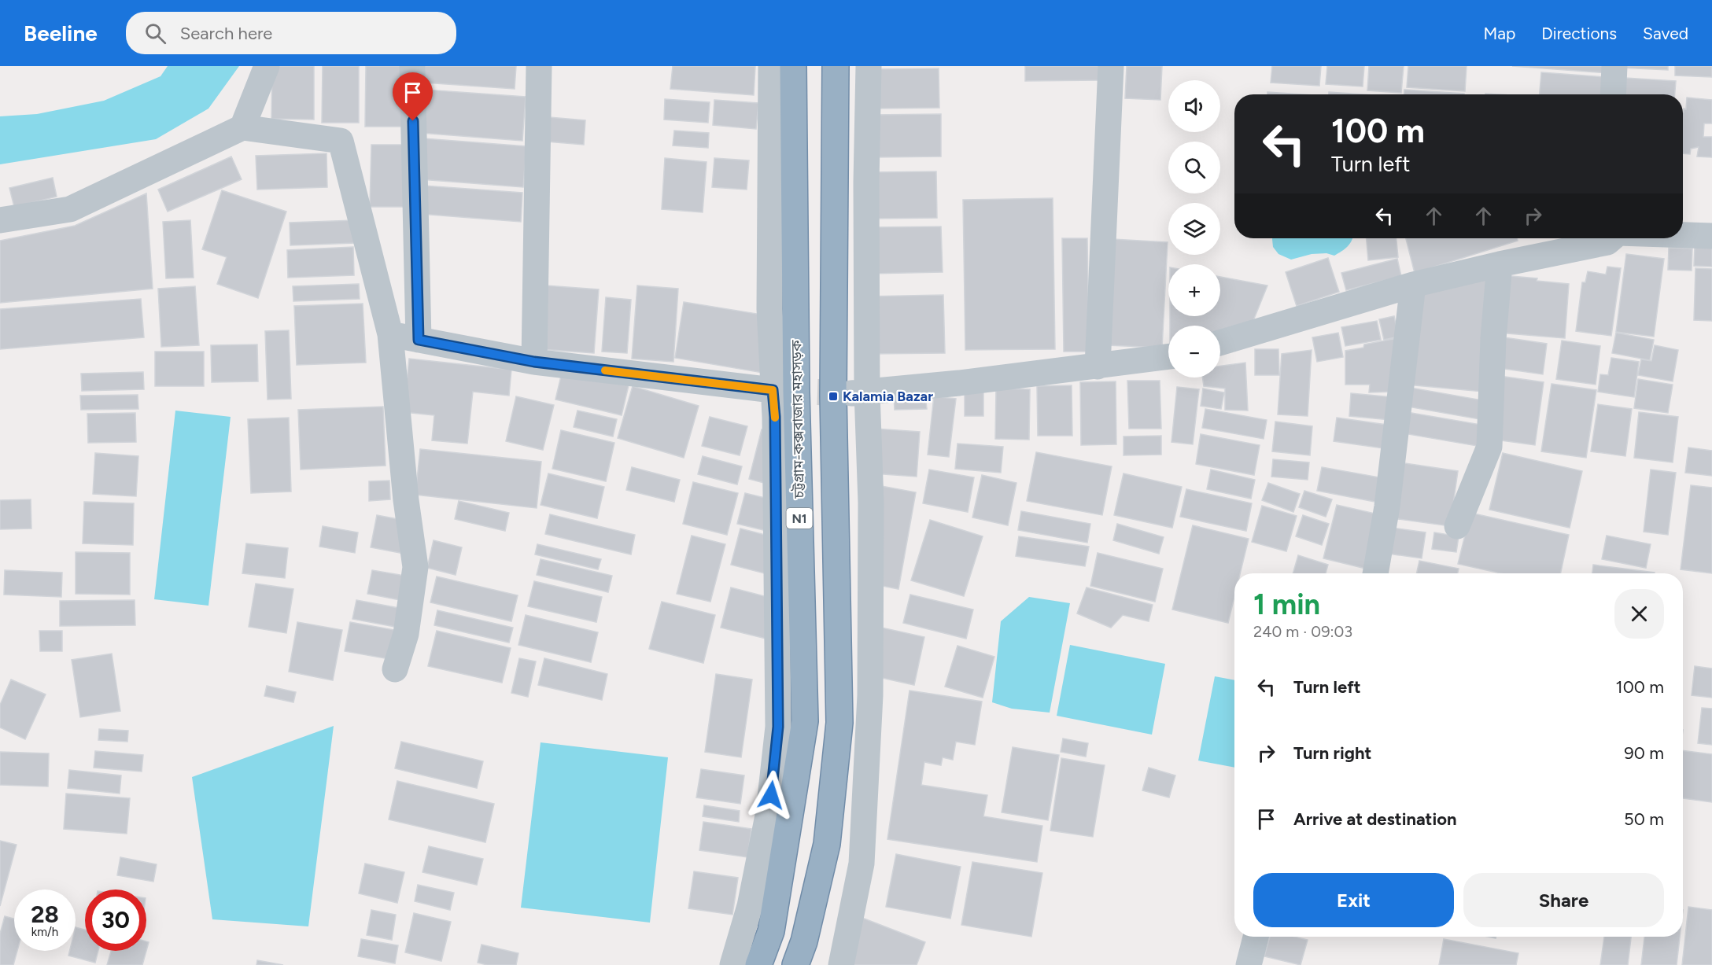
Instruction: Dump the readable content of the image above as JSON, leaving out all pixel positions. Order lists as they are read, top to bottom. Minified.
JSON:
{"streets":{"highway":["চট্টগ্রাম-কক্সবাজার মহাসড়ক","N1"]},"places":{"transit":["Kalamia Bazar"]},"page":{"header":"Beeline","search":"Search here","nav":["Map","Directions","Saved"],"map_buttons":["+","−"],"turn":["100 m","Turn left"],"heading":["1 min","240 m · 09:03"],"list":[{"name":"Turn left","value":"100 m"},{"name":"Turn right","value":"90 m"},{"name":"Arrive at destination","value":"50 m"}],"buttons":["Exit","Share"],"speed":"28 km/h","limit":"30"}}
